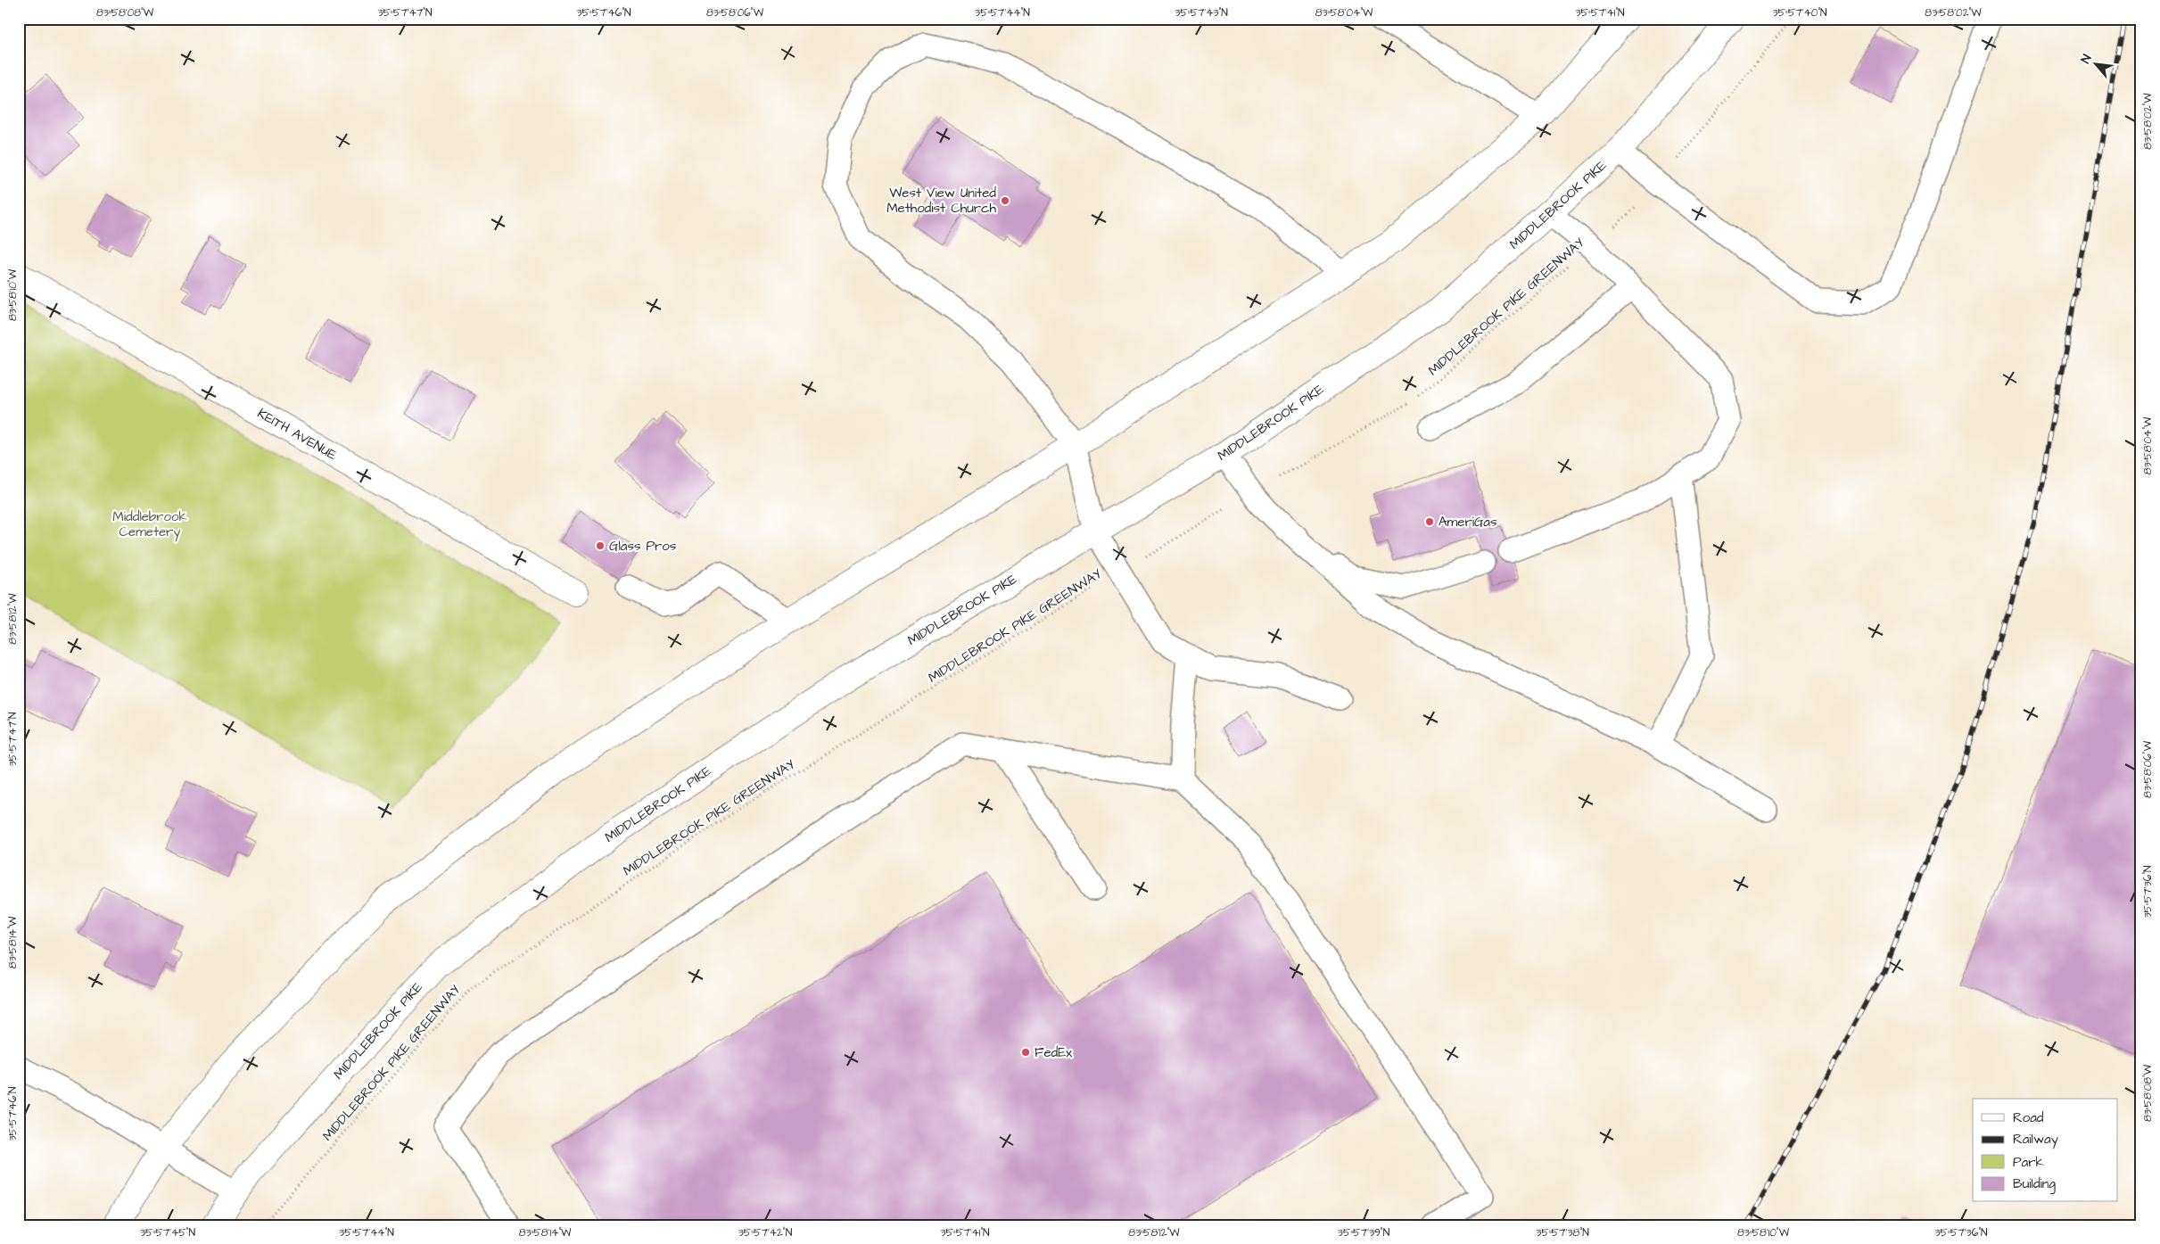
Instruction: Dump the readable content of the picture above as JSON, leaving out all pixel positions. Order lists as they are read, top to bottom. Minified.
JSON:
{"streets":{"main road":["MIDDLEBROOK PIKE","KEITH AVENUE"],"path":["MIDDLEBROOK PIKE GREENWAY"]},"parks":["Middlebrook Cemetery"],"places":["West View United Methodist Church","AmeriGas","Glass Pros","FedEx"],"legend":["Road","Railway","Park","Building"],"north":"top left","coordinates":["83°58'08\"W","35°57'47\"N","35°57'46\"N","83°58'06\"W","35°57'44\"N","35°57'43\"N","83°58'04\"W","35°57'41\"N","35°57'40\"N","83°58'02\"W","83°58'10\"W","83°58'12\"W","35°57'36\"N","83°58'14\"W","35°57'45\"N","35°57'42\"N","35°57'39\"N","35°57'38\"N"]}
